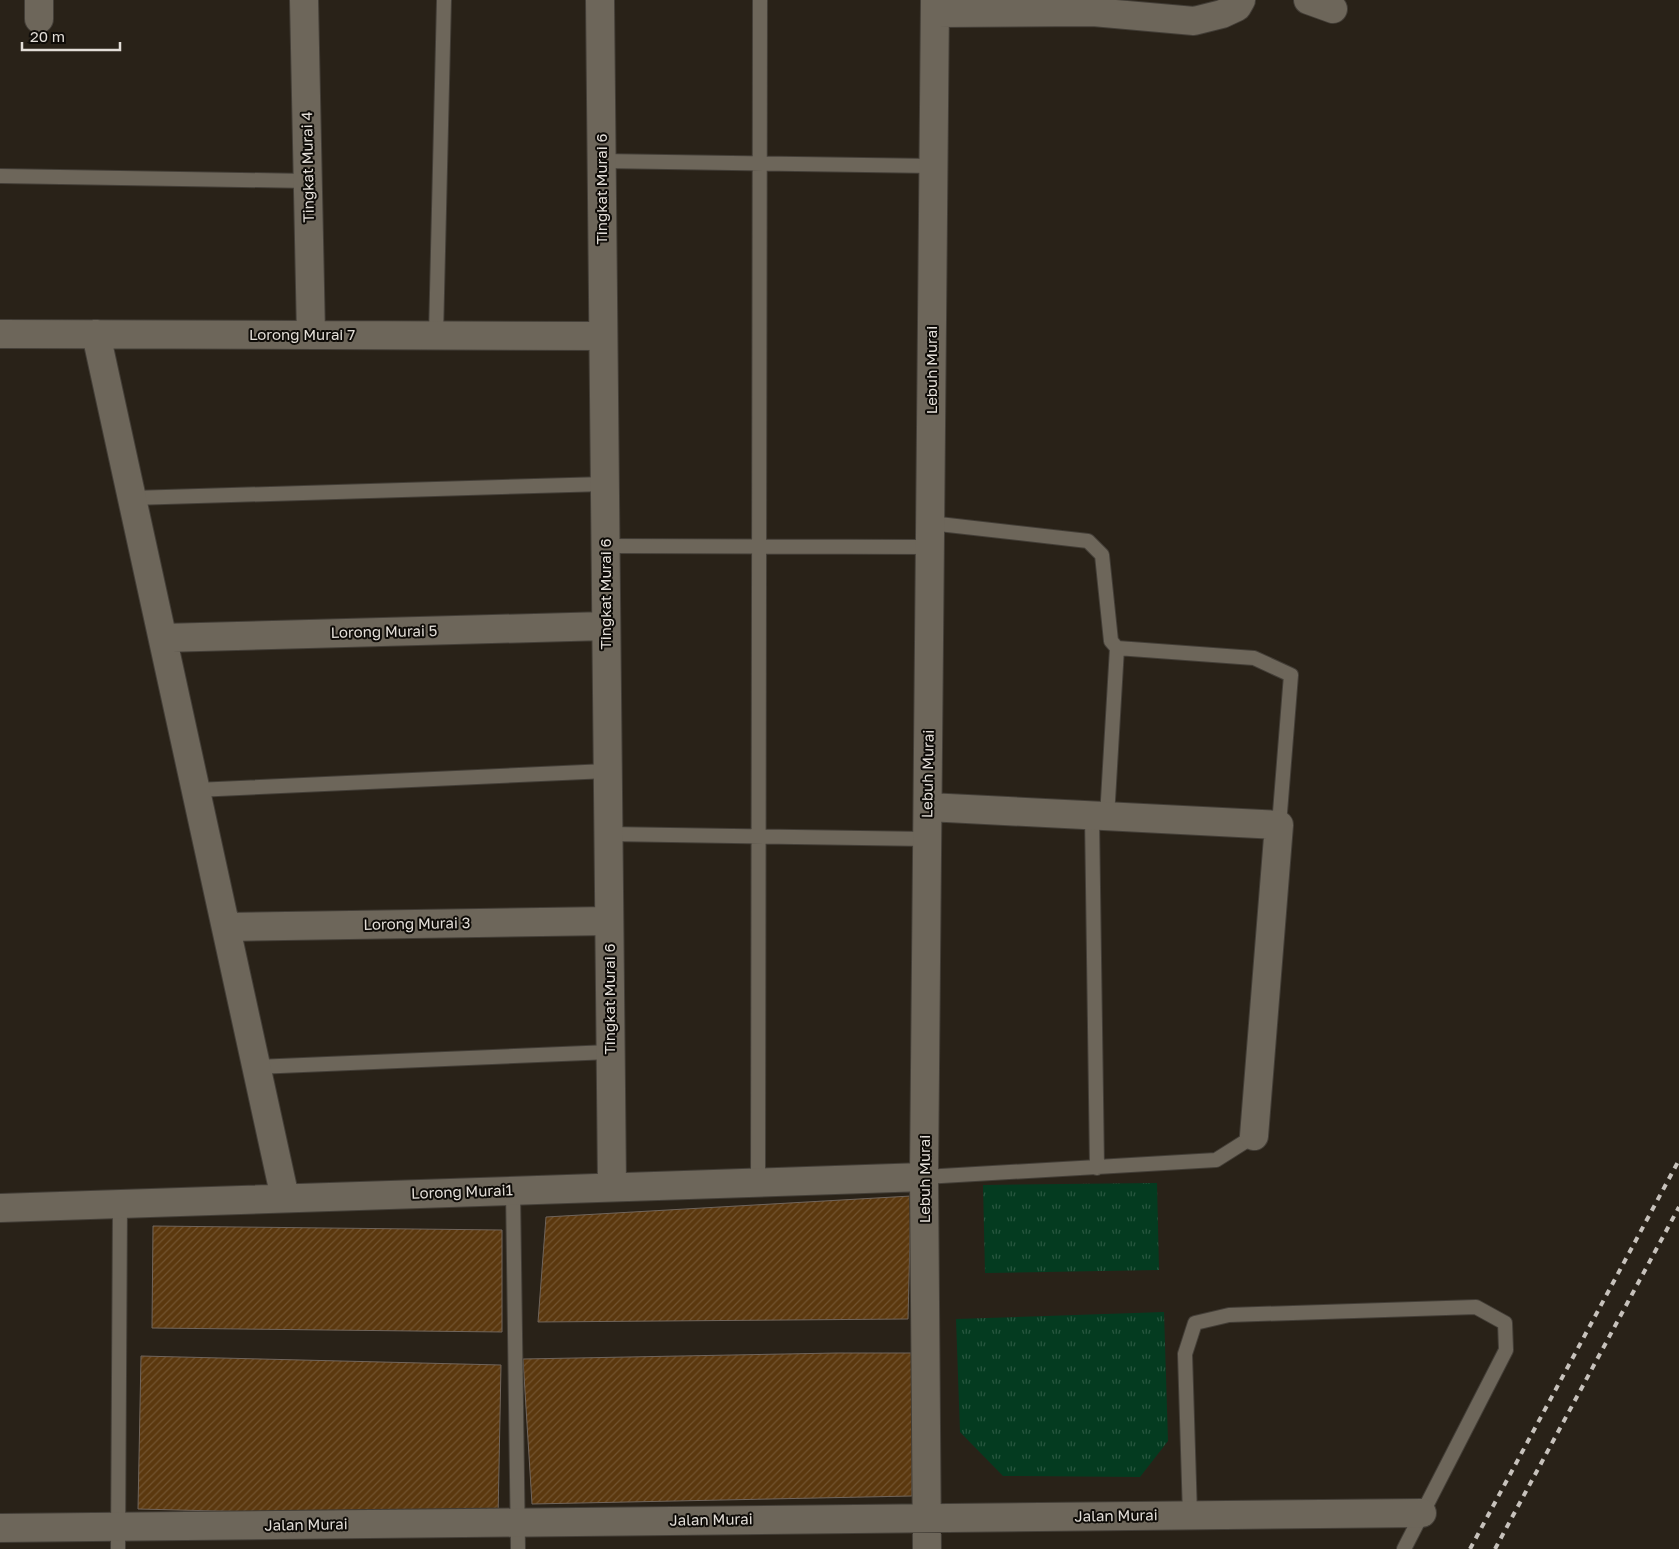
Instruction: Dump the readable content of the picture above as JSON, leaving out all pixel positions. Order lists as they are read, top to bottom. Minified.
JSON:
{"streets":{"street":["Tingkat Murai 4","Tingkat Murai 6","Lorong Murai 7","Lebuh Murai","Lorong Murai 5","Lorong Murai 3","Lorong Murai1","Jalan Murai"]},"crossings":[["Tingkat Murai 4","Lorong Murai 7"],["Tingkat Murai 6","Lorong Murai 7"],["Tingkat Murai 6","Lorong Murai 5"],["Tingkat Murai 6","Lorong Murai 3"],["Tingkat Murai 6","Lorong Murai1"],["Lebuh Murai","Lorong Murai1"],["Lebuh Murai","Jalan Murai"]],"scale_bar":"20 m"}
